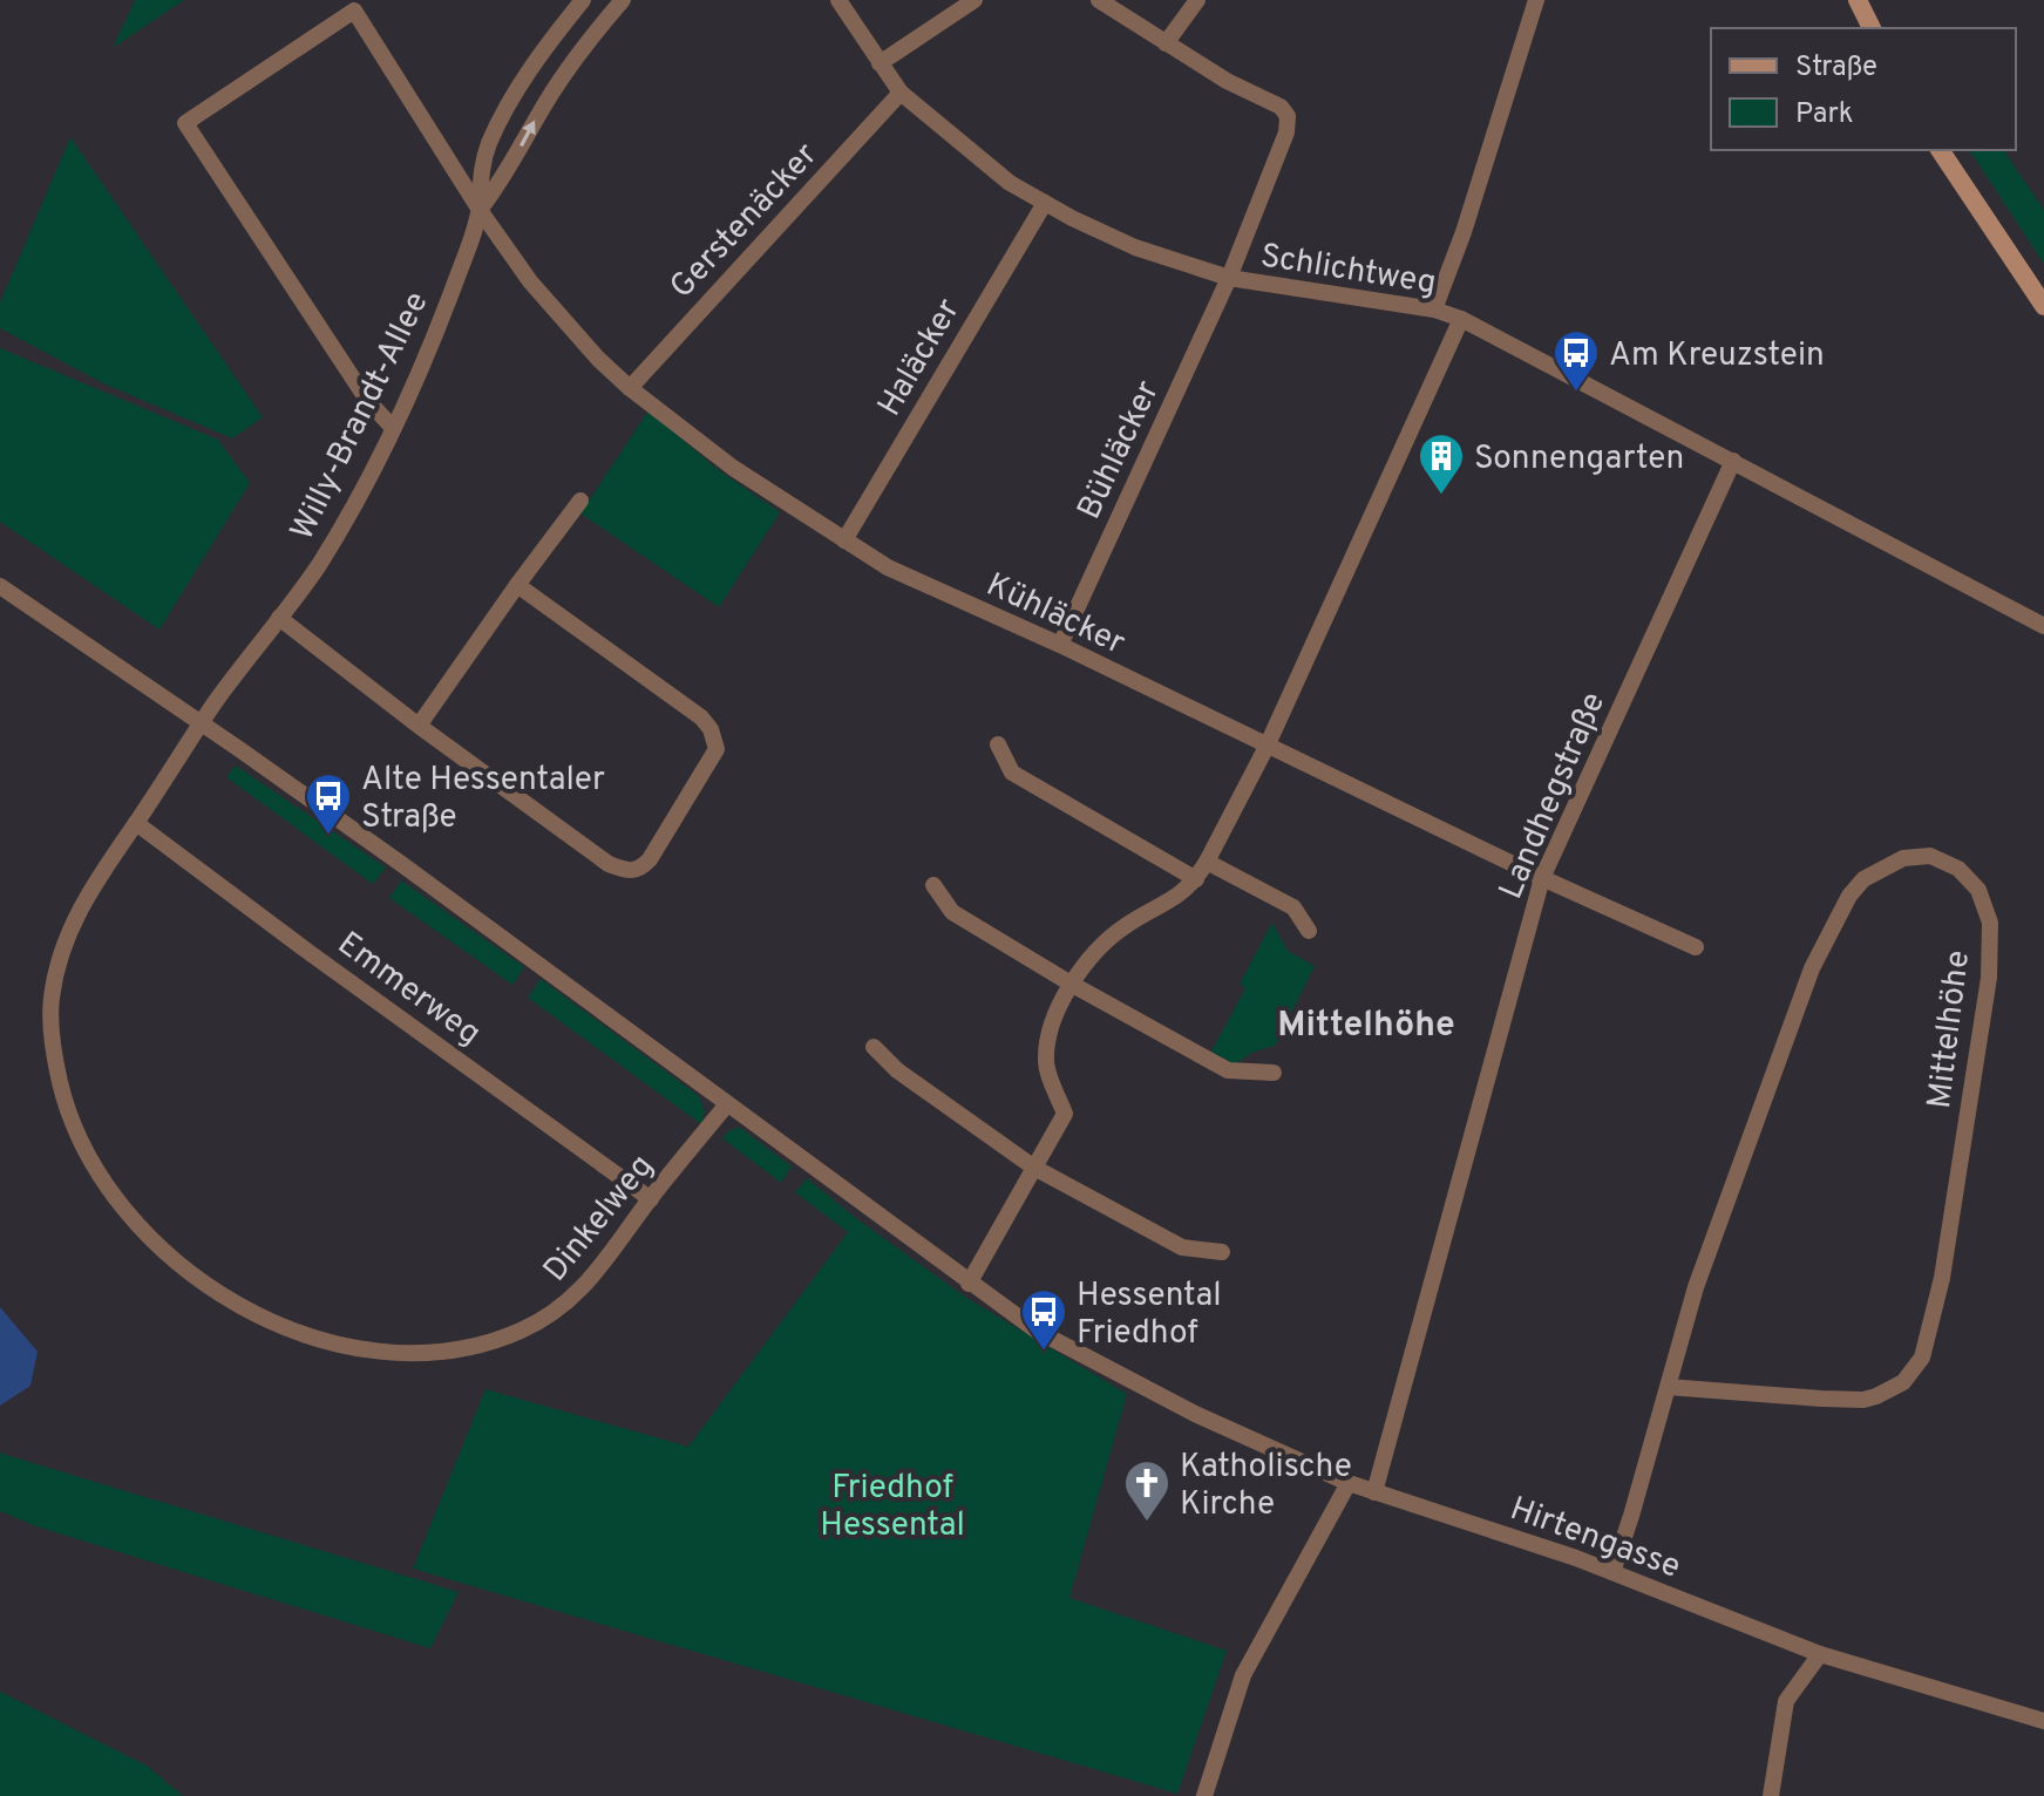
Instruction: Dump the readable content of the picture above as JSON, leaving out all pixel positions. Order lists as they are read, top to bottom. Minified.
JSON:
{"streets":{"street":["Gerstenäcker","Schlichtweg","Haläcker","Willy-Brandt-Allee","Bühläcker","Kühläcker","Landhegstraße","Emmerweg","Mittelhöhe","Dinkelweg","Hirtengasse"]},"crossings":[["Gerstenäcker","Schlichtweg"],["Gerstenäcker","Kühläcker"],["Schlichtweg","Haläcker"],["Schlichtweg","Bühläcker"],["Schlichtweg","Landhegstraße"],["Haläcker","Kühläcker"],["Willy-Brandt-Allee","Kühläcker"],["Willy-Brandt-Allee","Dinkelweg"],["Bühläcker","Kühläcker"],["Kühläcker","Landhegstraße"],["Landhegstraße","Hirtengasse"],["Emmerweg","Dinkelweg"],["Mittelhöhe","Hirtengasse"]],"districts":["Mittelhöhe"],"parks":["Friedhof Hessental"],"places":{"bus stop":["Am Kreuzstein","Alte Hessentaler Straße","Hessental Friedhof"],"building":["Sonnengarten"],"church":["Katholische Kirche"]},"legend":["Straße","Park"]}
